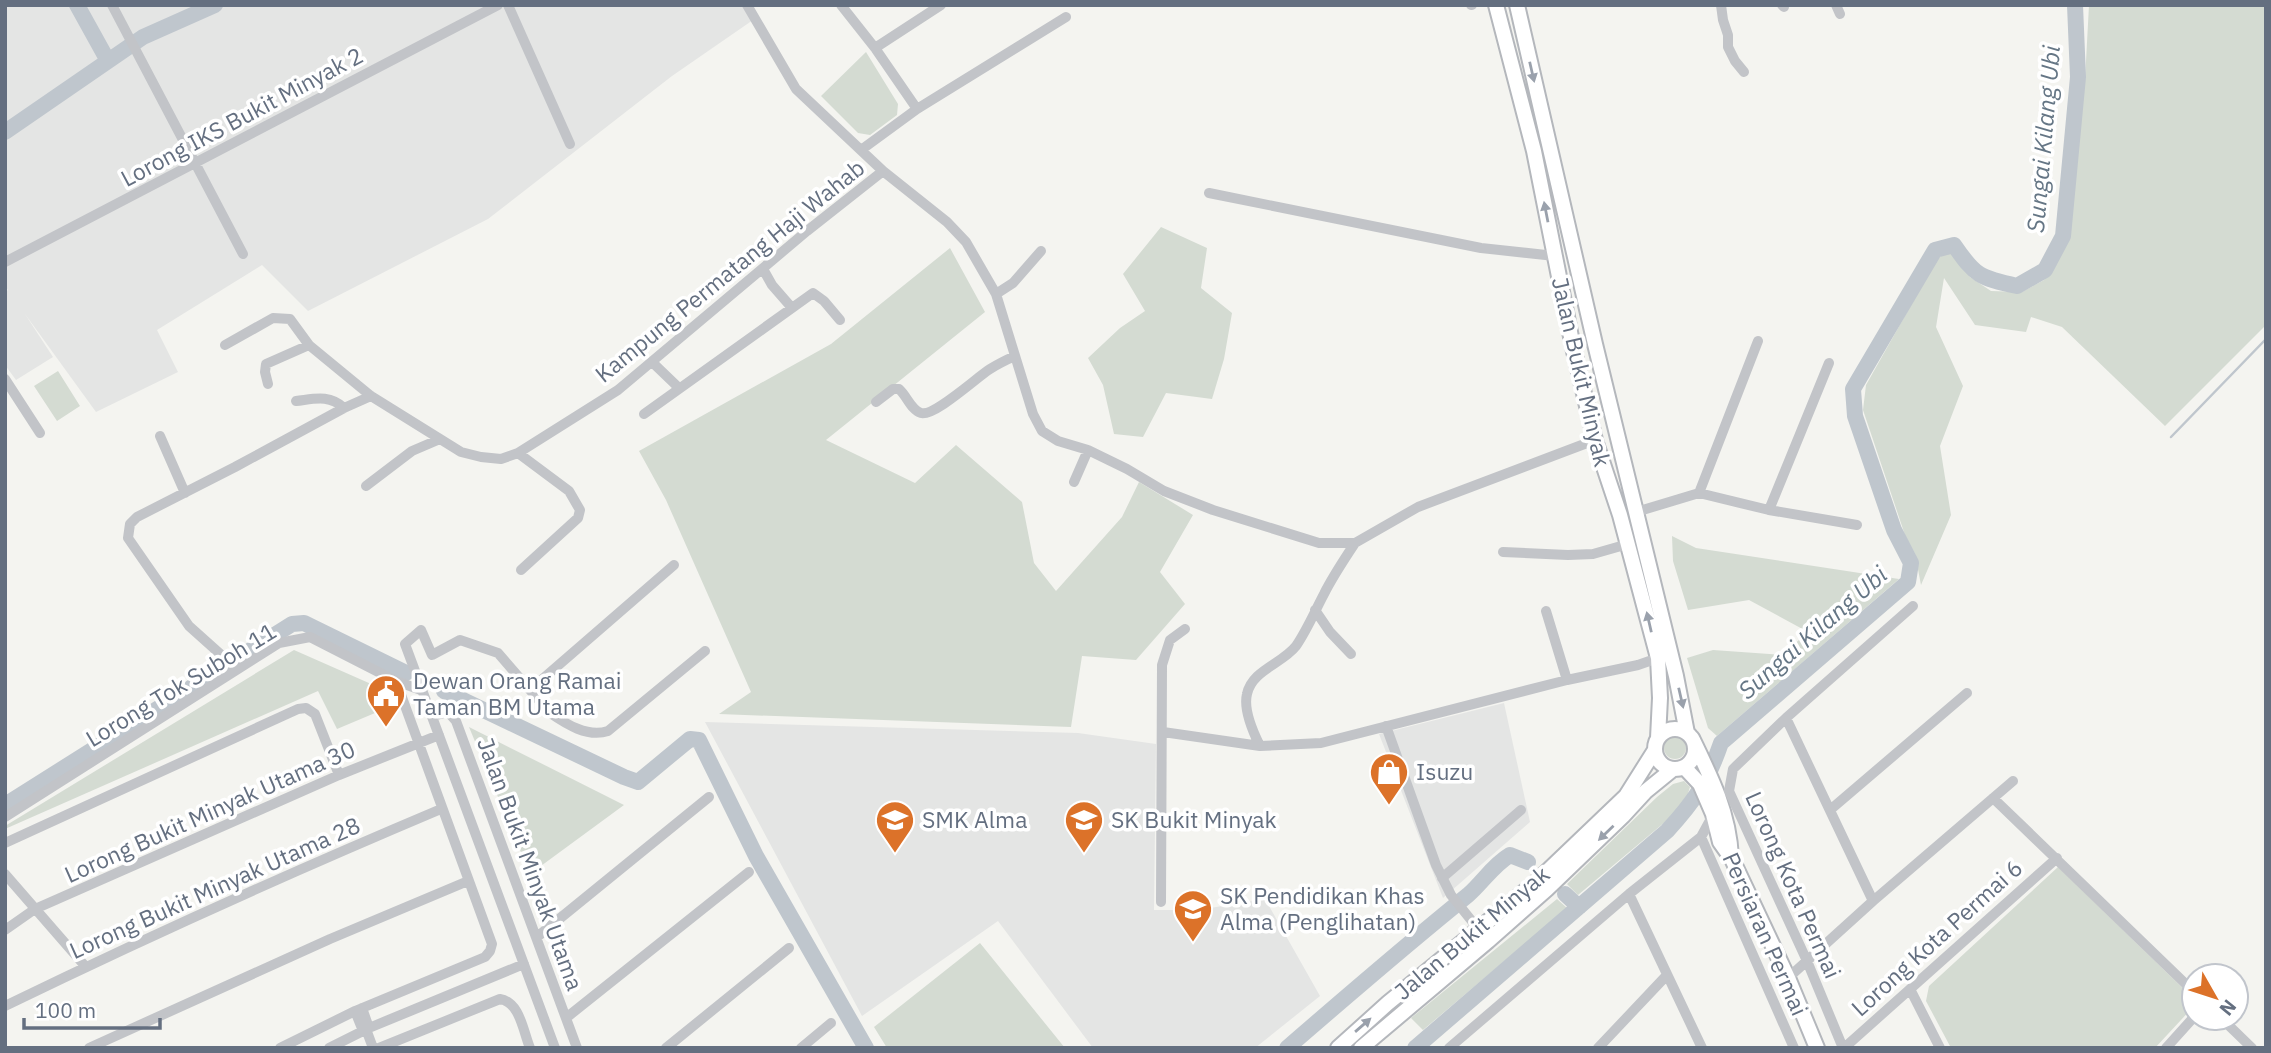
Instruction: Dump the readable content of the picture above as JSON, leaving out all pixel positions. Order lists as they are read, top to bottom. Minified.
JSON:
{"streets":{"main road":["Jalan Bukit Minyak"],"street":["Lorong IKS Bukit Minyak 2","Kampung Permatang Haji Wahab","Lorong Tok Suboh 11","Lorong Bukit Minyak Utama 30","Jalan Bukit Minyak Utama","Lorong Kota Permai","Lorong Bukit Minyak Utama 28","Persiaran Permai","Lorong Kota Permai 6"]},"crossings":[["Lorong Tok Suboh 11","Jalan Bukit Minyak Utama"],["Lorong Bukit Minyak Utama 30","Jalan Bukit Minyak Utama"],["Lorong Kota Permai","Lorong Kota Permai 6"]],"water":["Sungai Kilang Ubi"],"places":{"public building":["Dewan Orang Ramai Taman BM Utama"],"shop":["Isuzu"],"school or university":["SMK Alma","SK Bukit Minyak","SK Pendidikan Khas Alma (Penglihatan)"]},"scale_bar":"100 m","north":"bottom right"}
